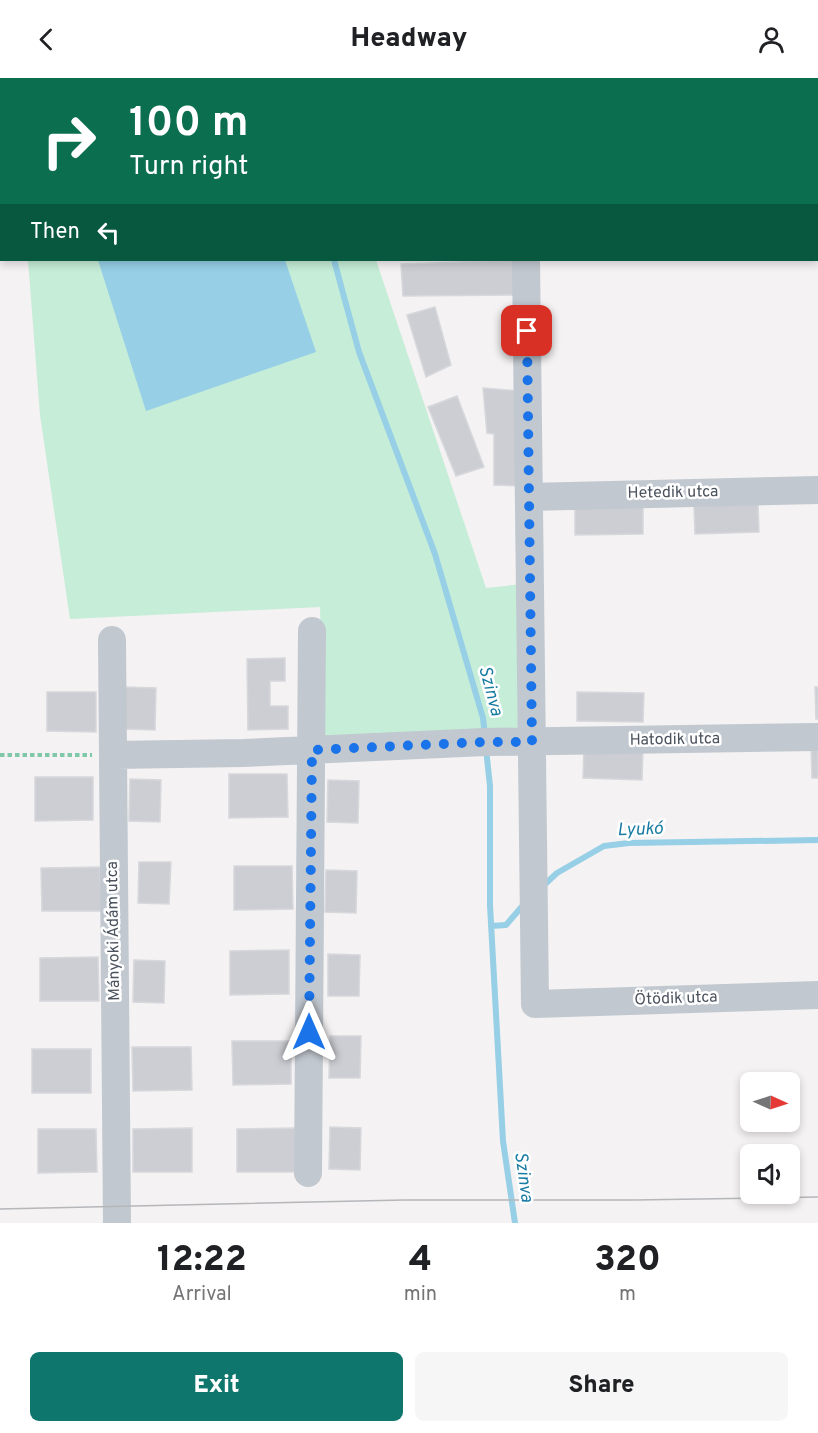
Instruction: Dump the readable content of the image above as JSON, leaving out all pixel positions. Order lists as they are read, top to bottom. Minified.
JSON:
{"streets":{"street":["Hetedik utca","Hatodik utca","Mányoki Ádám utca","Ötödik utca"]},"crossings":[["Hatodik utca","Mányoki Ádám utca"],["Hatodik utca","Ötödik utca"]],"water":["Szinva","Lyukó"],"north":"right","page":{"header":"Headway","turn":["100 m","Turn right"],"then":"Then","eta":["12:22","Arrival","4","min","320","m"],"buttons":["Exit","Share"]}}
